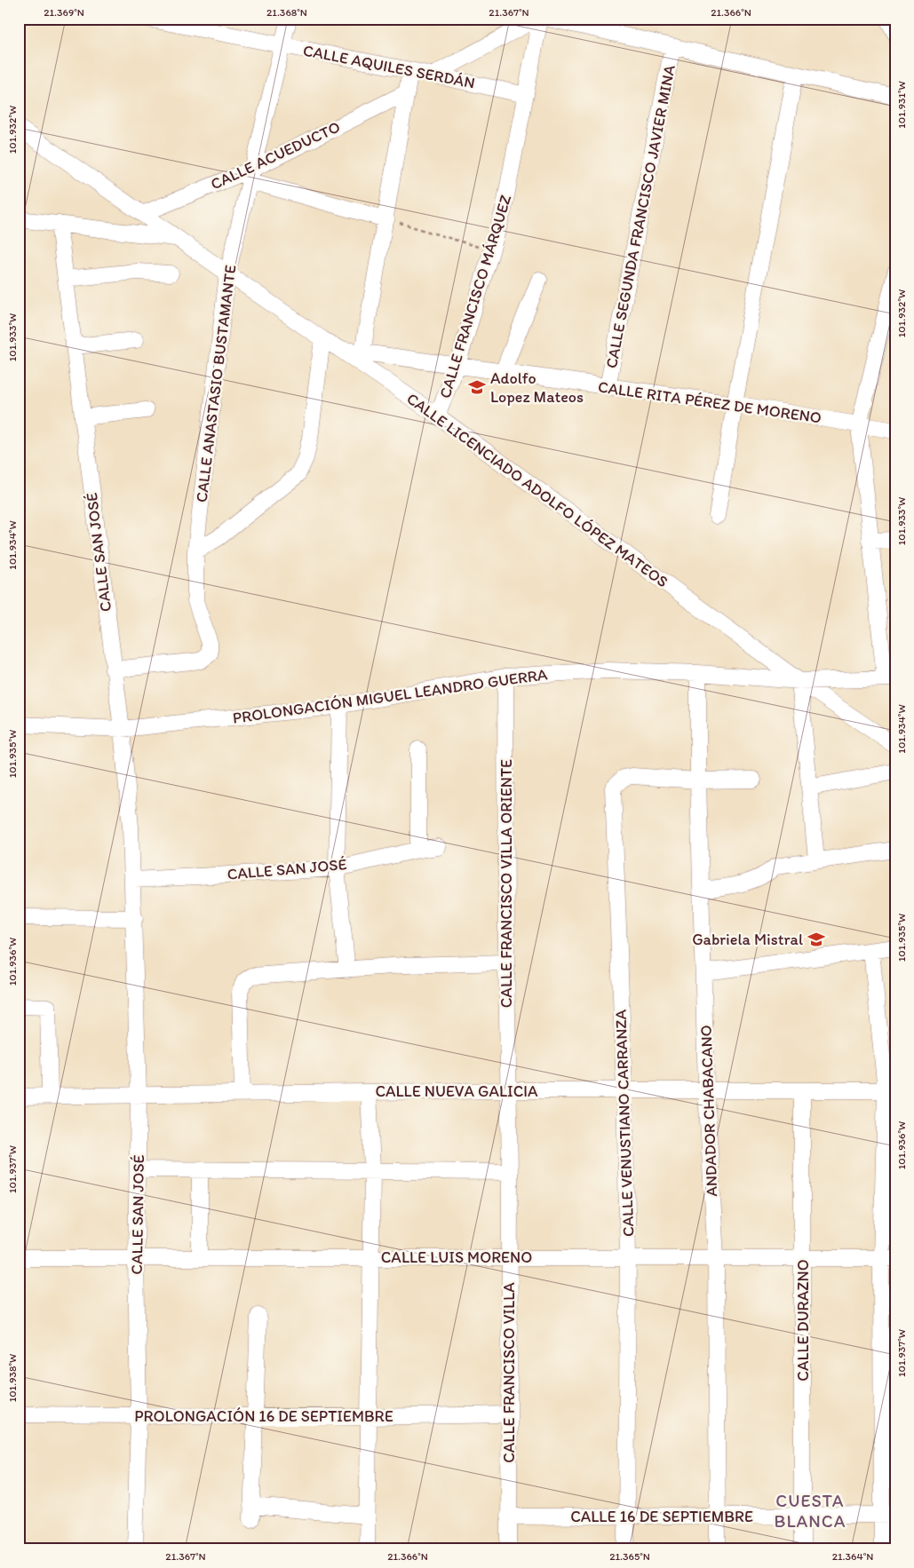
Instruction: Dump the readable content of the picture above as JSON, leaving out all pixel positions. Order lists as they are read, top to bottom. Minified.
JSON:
{"streets":{"street":["CALLE AQUILES SERDÁN","CALLE ACUEDUCTO","CALLE SEGUNDA FRANCISCO JAVIER MINA","CALLE FRANCISCO MÁRQUEZ","CALLE ANASTASIO BUSTAMANTE","CALLE RITA PÉREZ DE MORENO","CALLE LICENCIADO ADOLFO LÓPEZ MATEOS","CALLE SAN JOSÉ","PROLONGACIÓN MIGUEL LEANDRO GUERRA","CALLE FRANCISCO VILLA ORIENTE","CALLE NUEVA GALICIA","ANDADOR CHABACANO","CALLE VENUSTIANO CARRANZA","CALLE LUIS MORENO","CALLE DURAZNO","CALLE FRANCISCO VILLA","PROLONGACIÓN 16 DE SEPTIEMBRE","CALLE 16 DE SEPTIEMBRE"]},"crossings":[["CALLE AQUILES SERDÁN","CALLE FRANCISCO MÁRQUEZ"],["CALLE AQUILES SERDÁN","CALLE ANASTASIO BUSTAMANTE"],["CALLE ACUEDUCTO","CALLE ANASTASIO BUSTAMANTE"],["CALLE ACUEDUCTO","CALLE LICENCIADO ADOLFO LÓPEZ MATEOS"],["CALLE SEGUNDA FRANCISCO JAVIER MINA","CALLE RITA PÉREZ DE MORENO"],["CALLE FRANCISCO MÁRQUEZ","CALLE RITA PÉREZ DE MORENO"],["CALLE FRANCISCO MÁRQUEZ","CALLE LICENCIADO ADOLFO LÓPEZ MATEOS"],["CALLE ANASTASIO BUSTAMANTE","CALLE LICENCIADO ADOLFO LÓPEZ MATEOS"],["CALLE ANASTASIO BUSTAMANTE","CALLE SAN JOSÉ"],["CALLE RITA PÉREZ DE MORENO","CALLE LICENCIADO ADOLFO LÓPEZ MATEOS"],["CALLE LICENCIADO ADOLFO LÓPEZ MATEOS","PROLONGACIÓN MIGUEL LEANDRO GUERRA"],["CALLE SAN JOSÉ","PROLONGACIÓN MIGUEL LEANDRO GUERRA"],["CALLE SAN JOSÉ","CALLE NUEVA GALICIA"],["CALLE SAN JOSÉ","CALLE LUIS MORENO"],["CALLE SAN JOSÉ","PROLONGACIÓN 16 DE SEPTIEMBRE"],["PROLONGACIÓN MIGUEL LEANDRO GUERRA","CALLE FRANCISCO VILLA ORIENTE"],["PROLONGACIÓN MIGUEL LEANDRO GUERRA","ANDADOR CHABACANO"],["CALLE FRANCISCO VILLA ORIENTE","CALLE NUEVA GALICIA"],["CALLE FRANCISCO VILLA ORIENTE","CALLE FRANCISCO VILLA"],["CALLE NUEVA GALICIA","ANDADOR CHABACANO"],["CALLE NUEVA GALICIA","CALLE VENUSTIANO CARRANZA"],["CALLE NUEVA GALICIA","CALLE DURAZNO"],["CALLE NUEVA GALICIA","CALLE FRANCISCO VILLA"],["ANDADOR CHABACANO","CALLE VENUSTIANO CARRANZA"],["ANDADOR CHABACANO","CALLE LUIS MORENO"],["ANDADOR CHABACANO","CALLE 16 DE SEPTIEMBRE"],["CALLE VENUSTIANO CARRANZA","CALLE LUIS MORENO"],["CALLE VENUSTIANO CARRANZA","CALLE 16 DE SEPTIEMBRE"],["CALLE LUIS MORENO","CALLE DURAZNO"],["CALLE LUIS MORENO","CALLE FRANCISCO VILLA"],["CALLE DURAZNO","CALLE 16 DE SEPTIEMBRE"],["CALLE FRANCISCO VILLA","PROLONGACIÓN 16 DE SEPTIEMBRE"],["CALLE FRANCISCO VILLA","CALLE 16 DE SEPTIEMBRE"]],"districts":["CUESTA BLANCA"],"places":{"school or university":["Adolfo Lopez Mateos","Gabriela Mistral"]},"coordinates":["21.369°N","21.368°N","21.367°N","21.366°N","101.931°W","101.932°W","101.933°W","101.934°W","101.935°W","101.936°W","101.937°W","101.938°W","21.365°N","21.364°N"]}
